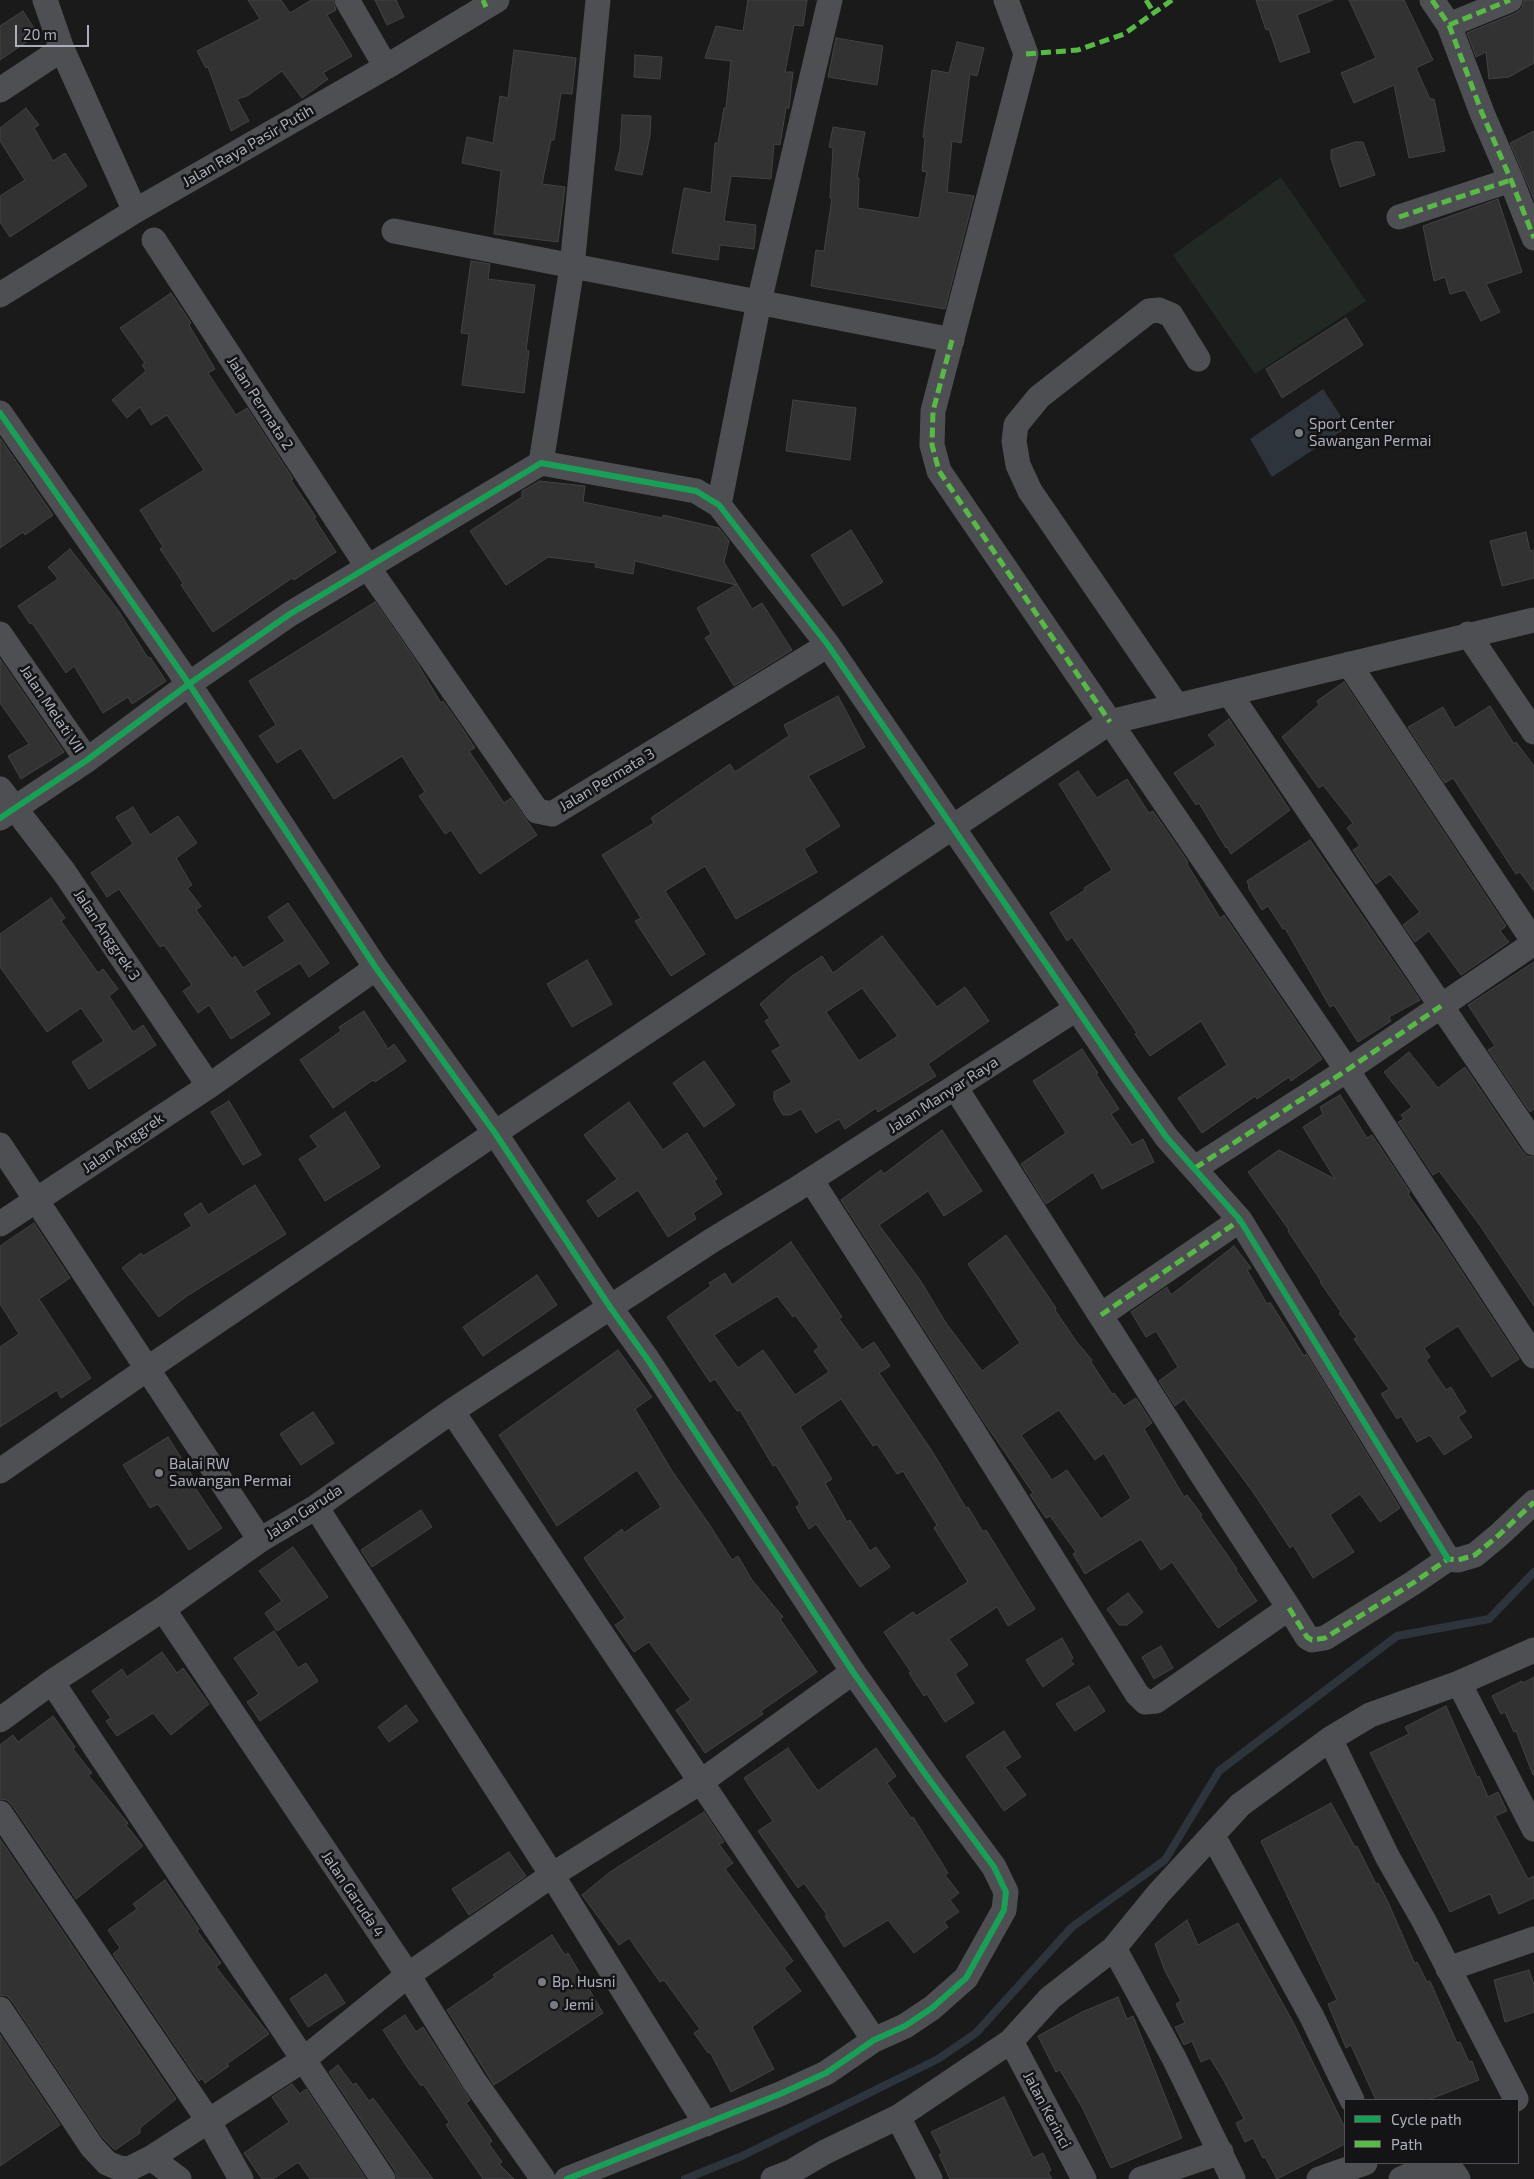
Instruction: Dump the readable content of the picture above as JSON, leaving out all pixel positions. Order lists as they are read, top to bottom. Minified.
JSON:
{"streets":{"street":["Jalan Raya Pasir Putih","Jalan Permata 2","Jalan Melati VII","Jalan Permata 3","Jalan Anggrek 3","Jalan Manyar Raya","Jalan Anggrek","Jalan Garuda","Jalan Garuda 4","Jalan Kerinci"]},"crossings":[["Jalan Permata 2","Jalan Permata 3"],["Jalan Anggrek 3","Jalan Anggrek"],["Jalan Manyar Raya","Jalan Garuda"],["Jalan Garuda","Jalan Garuda 4"]],"places":["Sport Center Sawangan Permai","Balai RW Sawangan Permai","Bp. Husni","Jemi"],"legend":["Cycle path","Path"],"scale_bar":"20 m"}
